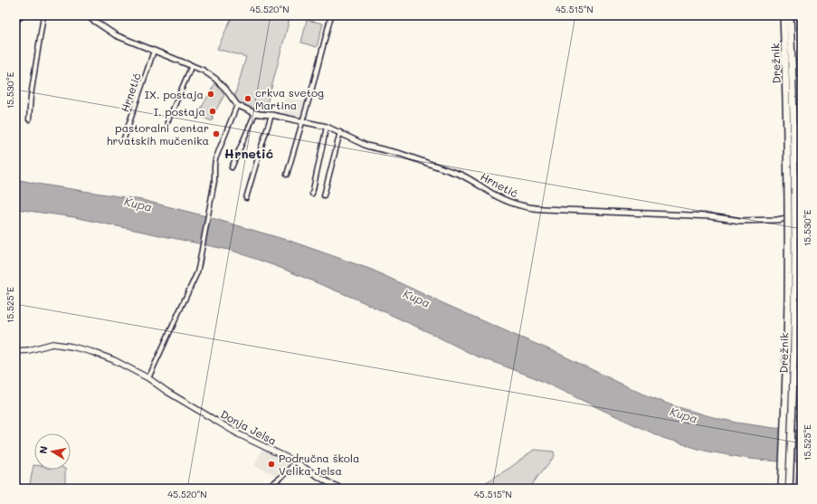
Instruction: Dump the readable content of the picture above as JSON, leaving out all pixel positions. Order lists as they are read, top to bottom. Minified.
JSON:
{"streets":{"highway":["Drežnik"],"main road":["Donja Jelsa"],"street":["Hrnetić"]},"districts":["Hrnetić"],"water":["Kupa"],"places":["IX. postaja","crkva svetog Martina","I. postaja","pastoralni centar hrvatskih mučenika","Područna škola Velika Jelsa"],"north":"left","coordinates":["45.520°N","45.515°N","15.530°E","15.525°E"]}
